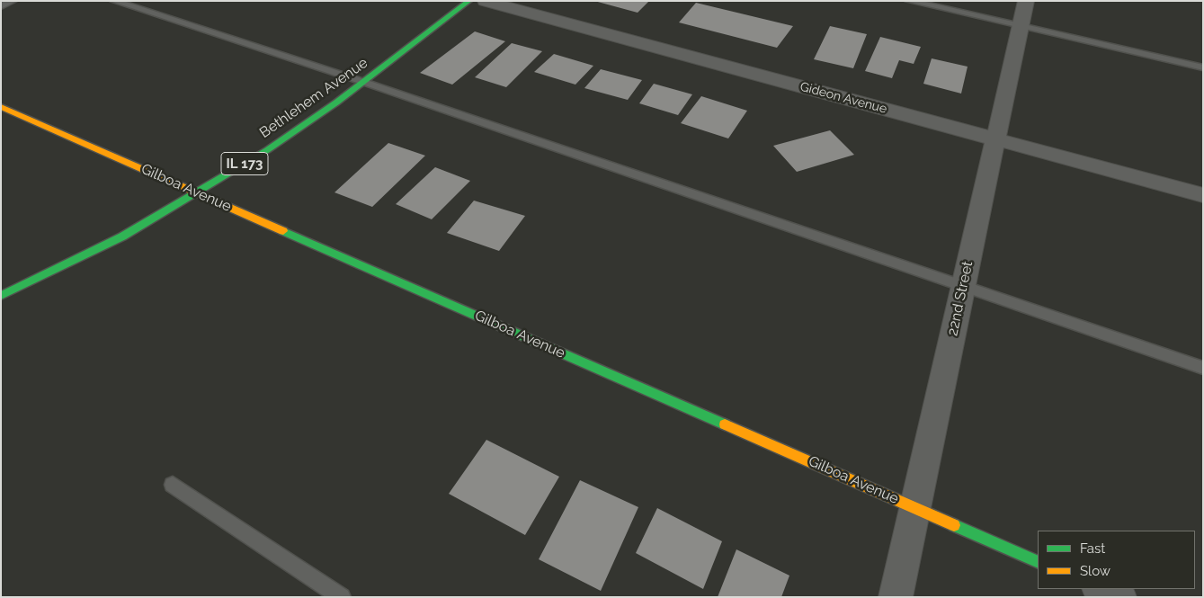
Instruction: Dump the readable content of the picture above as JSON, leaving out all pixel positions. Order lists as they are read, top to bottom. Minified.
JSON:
{"streets":{"street":["Bethlehem Avenue","Gideon Avenue","IL 173","Gilboa Avenue","22nd Street"]},"crossings":[["Bethlehem Avenue","Gilboa Avenue"],["Gideon Avenue","22nd Street"],["Gilboa Avenue","22nd Street"]],"legend":["Fast","Slow"]}
